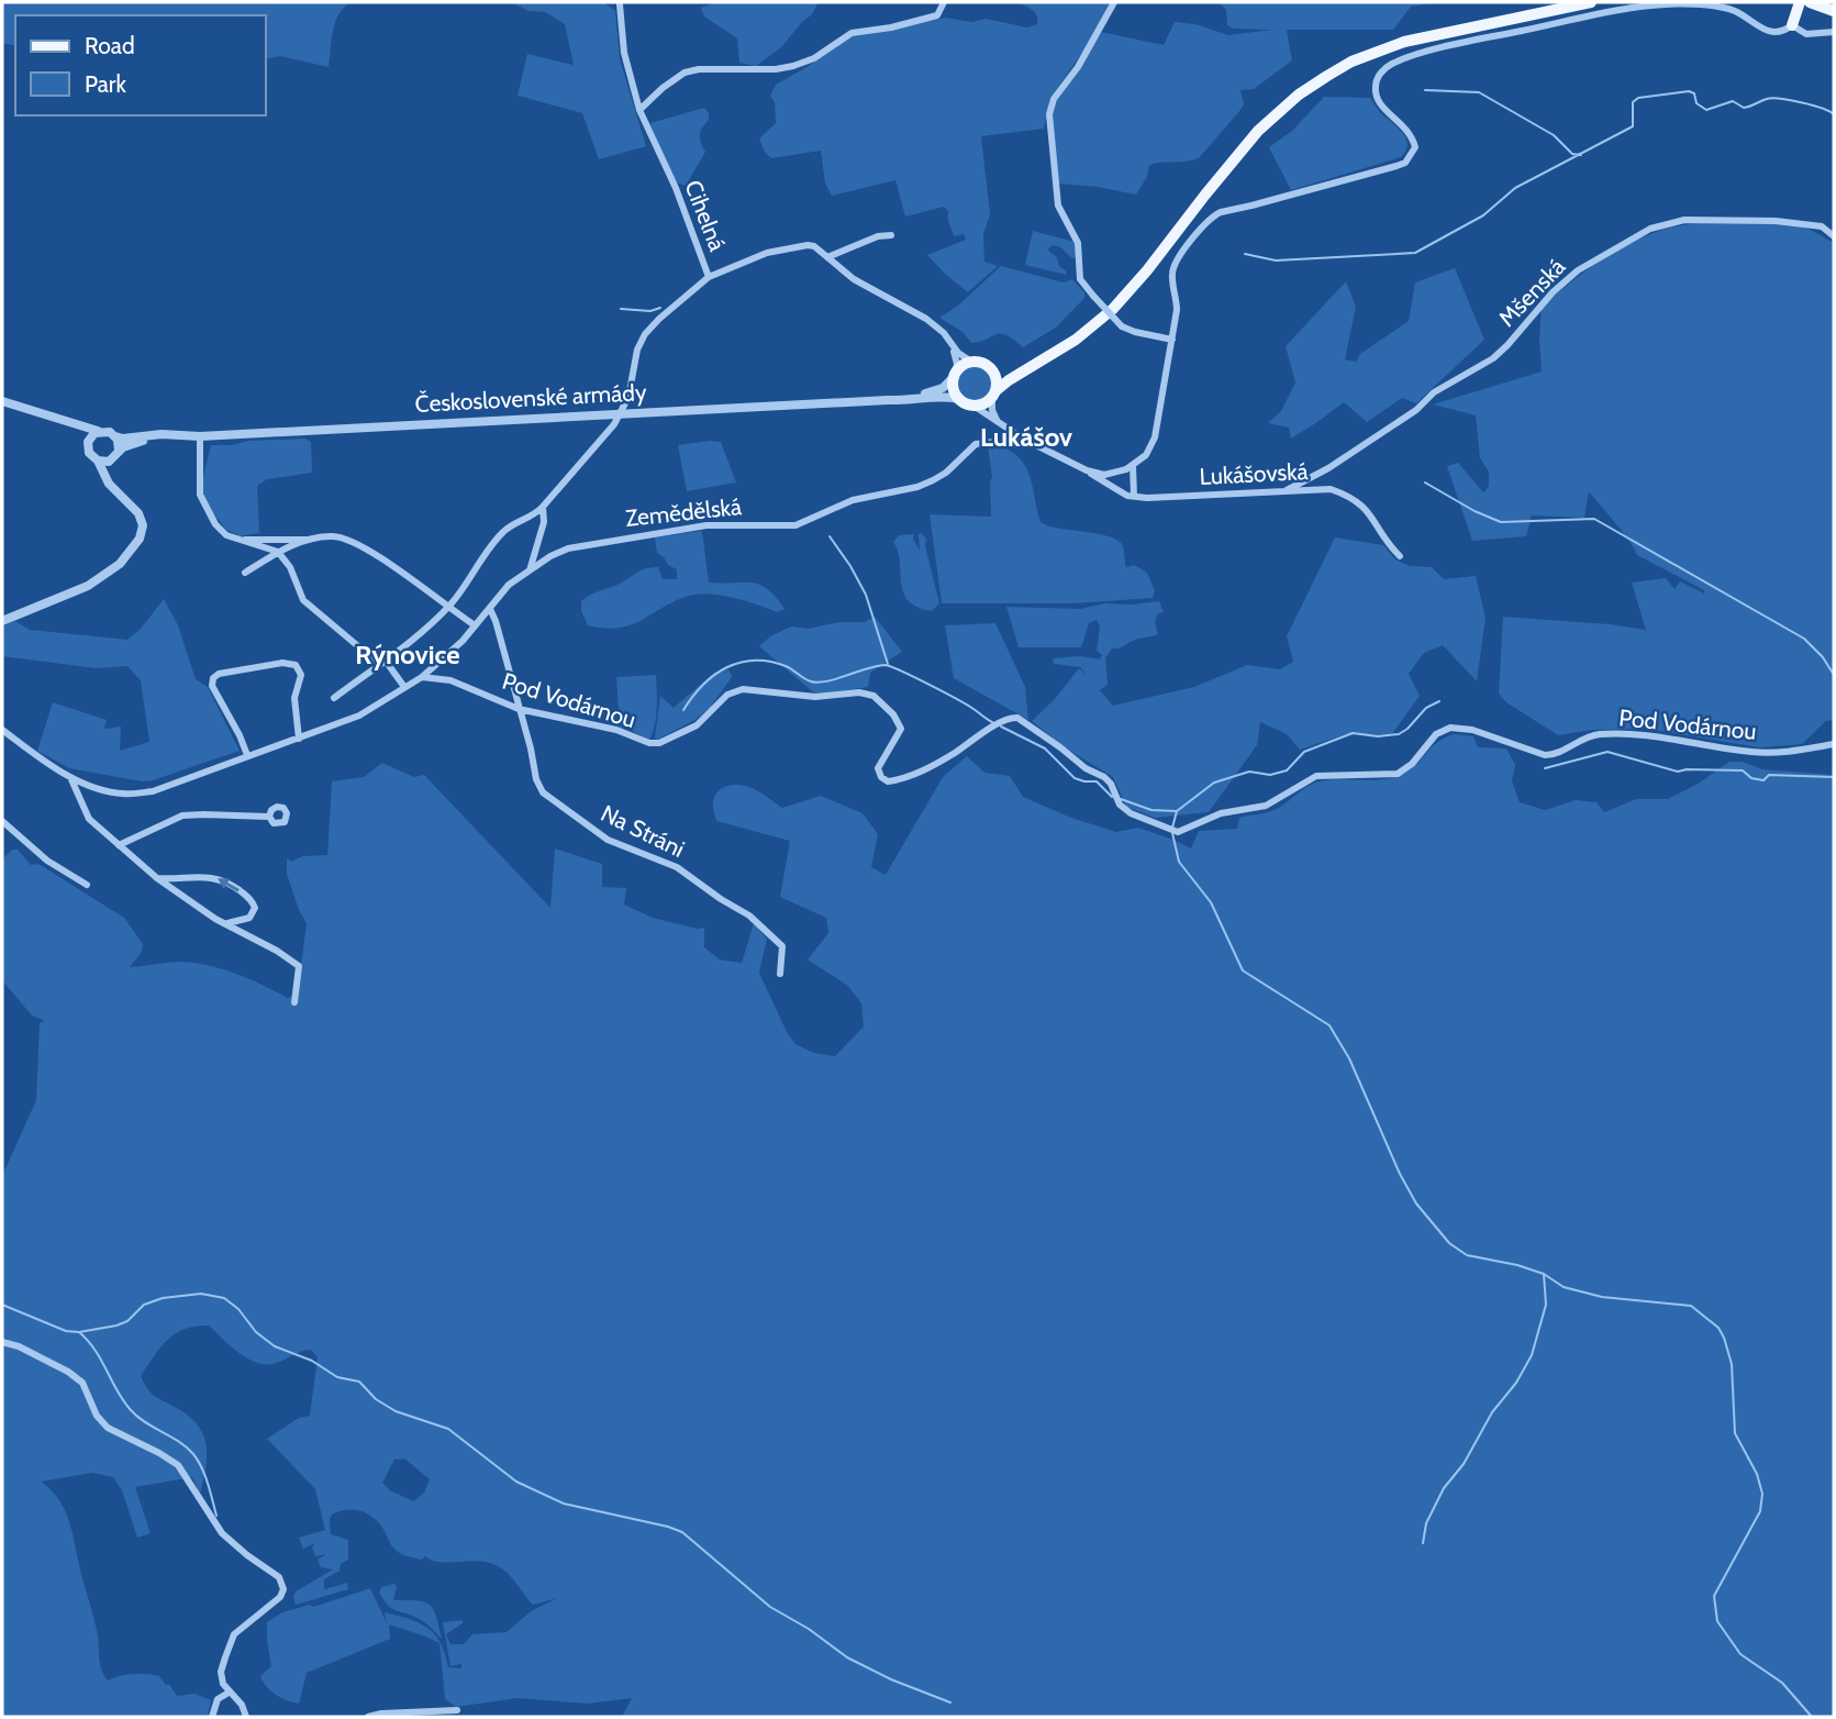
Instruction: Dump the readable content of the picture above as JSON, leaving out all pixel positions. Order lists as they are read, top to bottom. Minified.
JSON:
{"streets":{"main road":["Československé armády"],"street":["Cihelná","Mšenská","Lukášovská","Zemědělská","Pod Vodárnou","Na Stráni"]},"crossings":[["Cihelná","Československé armády"],["Mšenská","Lukášovská"],["Československé armády","Lukášovská"],["Československé armády","Zemědělská"],["Zemědělská","Pod Vodárnou"],["Zemědělská","Na Stráni"],["Pod Vodárnou","Na Stráni"]],"districts":["Lukášov","Rýnovice"],"legend":["Road","Park"]}
